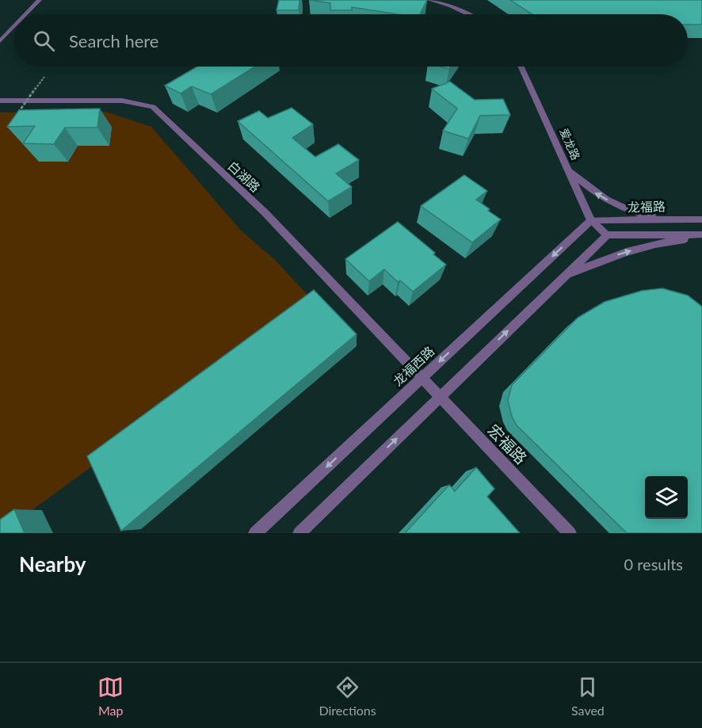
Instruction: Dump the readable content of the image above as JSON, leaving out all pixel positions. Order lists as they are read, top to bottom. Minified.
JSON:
{"streets":{"street":["爱龙路","白湖路","龙福路","龙福西路","宏福路"]},"crossings":[["爱龙路","龙福路"],["爱龙路","龙福西路"],["白湖路","龙福西路"],["白湖路","宏福路"],["龙福路","龙福西路"],["龙福西路","宏福路"]],"page":{"search":"Search here","heading":["Nearby","0 results"],"nav":["Map","Directions","Saved"]}}
